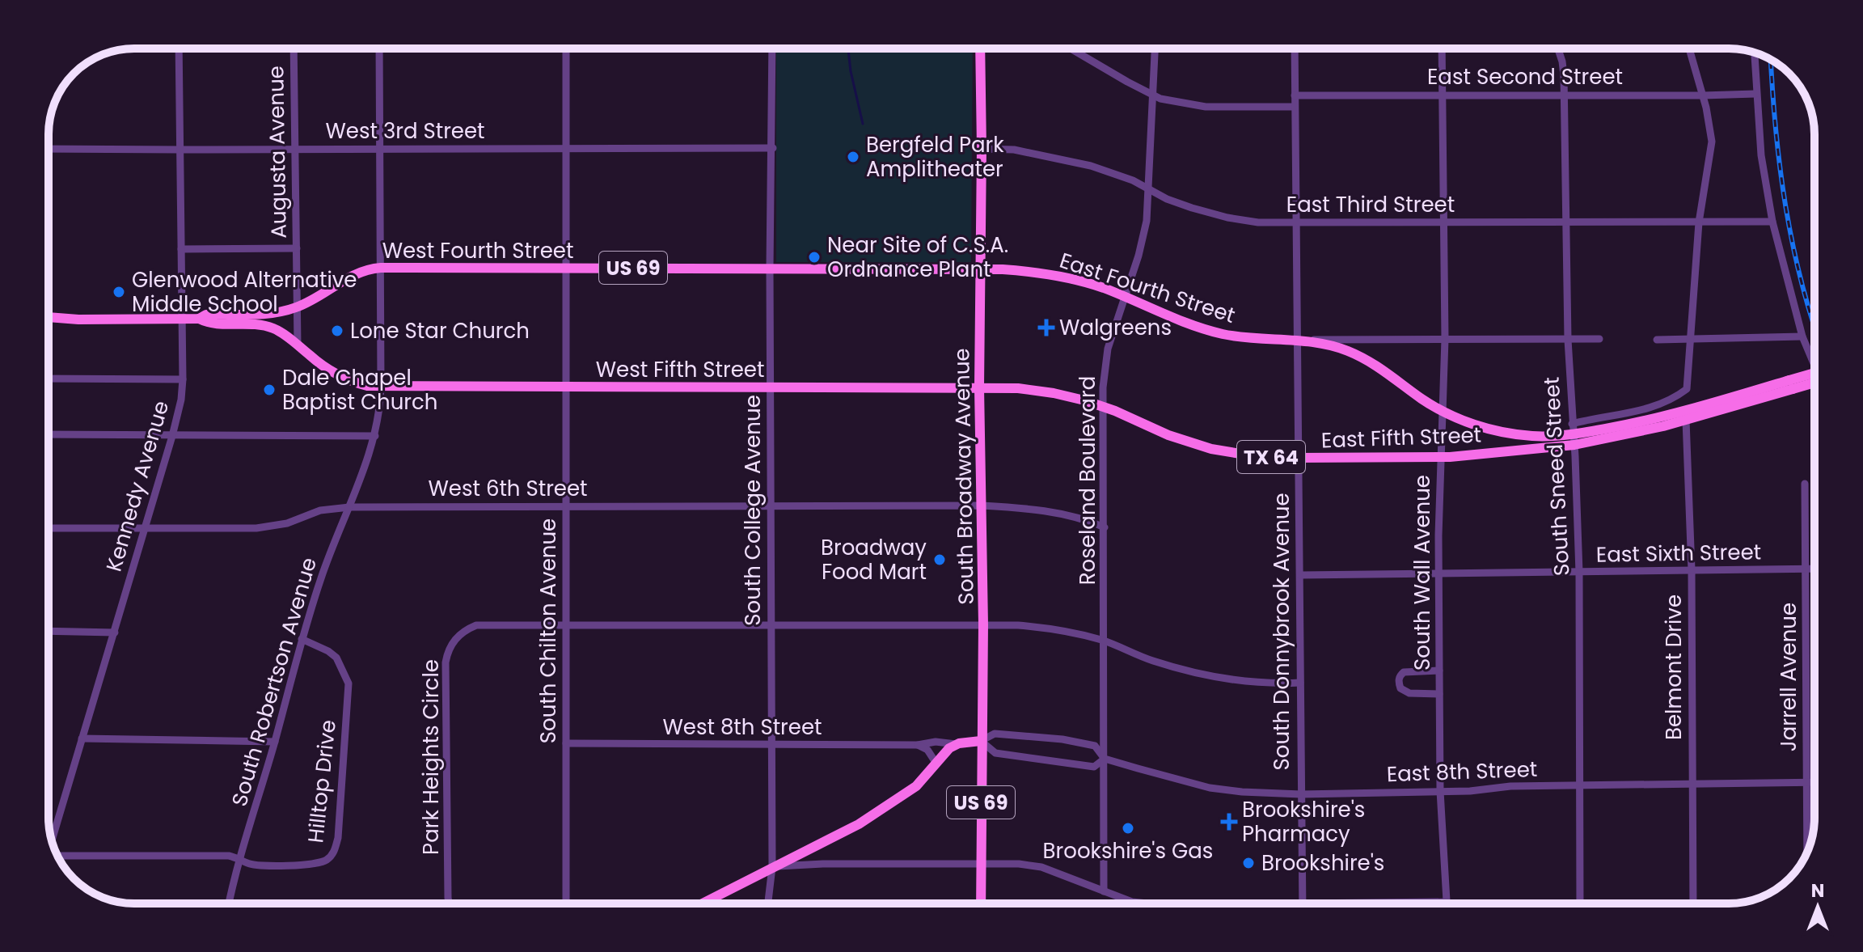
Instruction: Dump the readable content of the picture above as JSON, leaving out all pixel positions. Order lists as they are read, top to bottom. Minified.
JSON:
{"streets":{"main road":["West Fourth Street","US 69","East Fourth Street","West Fifth Street","East Fifth Street","TX 64","South Broadway Avenue"],"street":["East Second Street","West 3rd Street","Augusta Avenue","East Third Street","South Sneed Street","Roseland Boulevard","Kennedy Avenue","West 6th Street","South College Avenue","East Sixth Street","South Wall Avenue","South Chilton Avenue","South Donnybrook Avenue","Belmont Drive","Jarrell Avenue","South Robertson Avenue","West 8th Street","Park Heights Circle","East 8th Street","Hilltop Drive"]},"crossings":[["East Second Street","South Sneed Street"],["East Second Street","South Wall Avenue"],["East Second Street","South Donnybrook Avenue"],["West 3rd Street","Augusta Avenue"],["West 3rd Street","Kennedy Avenue"],["West 3rd Street","South College Avenue"],["West 3rd Street","South Chilton Avenue"],["West 3rd Street","South Robertson Avenue"],["Augusta Avenue","West Fourth Street"],["Augusta Avenue","US 69"],["East Third Street","South Broadway Avenue"],["East Third Street","South Sneed Street"],["East Third Street","Roseland Boulevard"],["East Third Street","South Wall Avenue"],["East Third Street","South Donnybrook Avenue"],["West Fourth Street","US 69"],["West Fourth Street","East Fourth Street"],["West Fourth Street","South Broadway Avenue"],["West Fourth Street","South College Avenue"],["West Fourth Street","South Chilton Avenue"],["West Fourth Street","South Robertson Avenue"],["US 69","West Fifth Street"],["US 69","Kennedy Avenue"],["US 69","South Robertson Avenue"],["East Fourth Street","East Fifth Street"],["East Fourth Street","South Broadway Avenue"],["East Fourth Street","South Sneed Street"],["East Fourth Street","Roseland Boulevard"],["East Fourth Street","South Wall Avenue"],["East Fourth Street","South Donnybrook Avenue"],["West Fifth Street","East Fifth Street"],["West Fifth Street","South Broadway Avenue"],["West Fifth Street","South College Avenue"],["West Fifth Street","South Chilton Avenue"],["West Fifth Street","South Robertson Avenue"],["East Fifth Street","TX 64"],["East Fifth Street","South Broadway Avenue"],["East Fifth Street","South Sneed Street"],["East Fifth Street","Roseland Boulevard"],["East Fifth Street","South Wall Avenue"],["East Fifth Street","South Donnybrook Avenue"],["East Fifth Street","Belmont Drive"],["South Broadway Avenue","West 6th Street"],["South Broadway Avenue","Park Heights Circle"],["South Broadway Avenue","East 8th Street"],["South Sneed Street","East Sixth Street"],["South Sneed Street","East 8th Street"],["Roseland Boulevard","West 6th Street"],["Roseland Boulevard","Park Heights Circle"],["Roseland Boulevard","East 8th Street"],["Kennedy Avenue","West 6th Street"],["West 6th Street","South College Avenue"],["West 6th Street","South Chilton Avenue"],["West 6th Street","South Robertson Avenue"],["South College Avenue","West 8th Street"],["South College Avenue","Park Heights Circle"],["East Sixth Street","South Wall Avenue"],["East Sixth Street","South Donnybrook Avenue"],["East Sixth Street","Belmont Drive"],["East Sixth Street","Jarrell Avenue"],["South Wall Avenue","East 8th Street"],["South Chilton Avenue","West 8th Street"],["South Chilton Avenue","Park Heights Circle"],["South Donnybrook Avenue","Park Heights Circle"],["South Donnybrook Avenue","East 8th Street"],["Belmont Drive","East 8th Street"],["Jarrell Avenue","East 8th Street"],["South Robertson Avenue","Hilltop Drive"]],"places":{"other":["Bergfeld Park Amplitheater","Near Site of C.S.A. Ordnance Plant","Glenwood Alternative Middle School","Lone Star Church","Dale Chapel Baptist Church","Broadway Food Mart","Brookshire's Gas","Brookshire's"],"health":["Walgreens","Brookshire's Pharmacy"]},"north":"top"}
